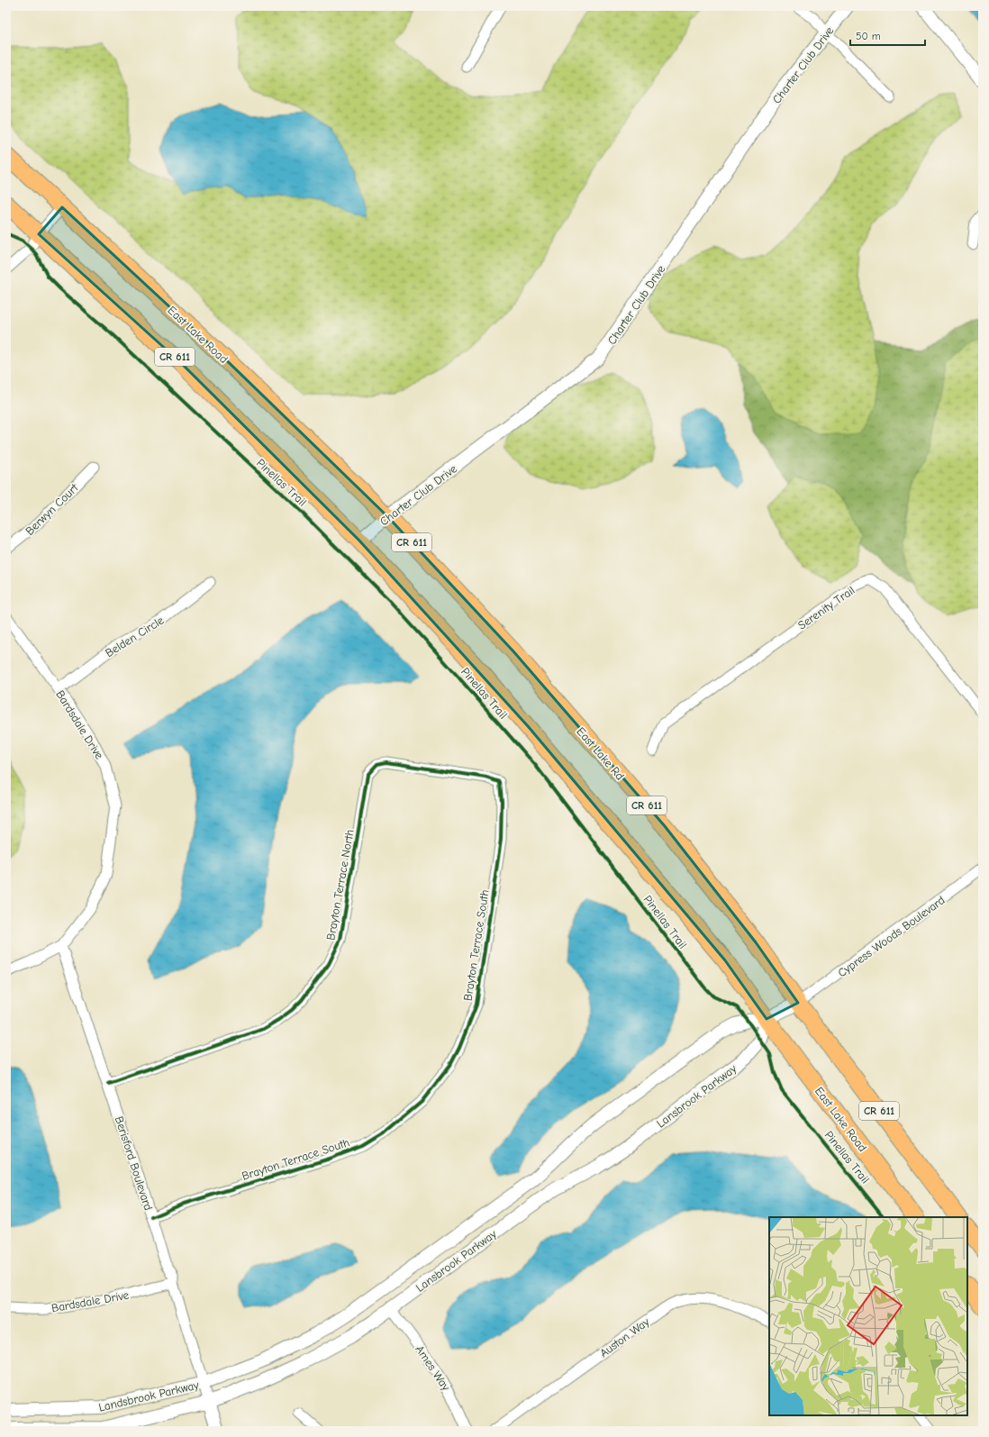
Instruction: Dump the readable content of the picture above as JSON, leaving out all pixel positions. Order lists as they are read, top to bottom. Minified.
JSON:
{"streets":{"main road":["East Lake Road","CR 611","East Lake Rd"],"street":["Charter Club Drive","Berwyn Court","Serenity Trail","Belden Circle","Bardsdale Drive","Brayton Terrace North","Cypress Woods Boulevard","Brayton Terrace South","Lansbrook Parkway","Berisford Boulevard","Auston Way","Ames Way","Landsbrook Parkway"],"cycle path":["Pinellas Trail"]},"crossings":[["Charter Club Drive","East Lake Road"],["Charter Club Drive","CR 611"],["Charter Club Drive","East Lake Rd"],["East Lake Road","CR 611"],["East Lake Road","East Lake Rd"],["East Lake Road","Lansbrook Parkway"],["CR 611","East Lake Rd"],["CR 611","Cypress Woods Boulevard"],["CR 611","Lansbrook Parkway"],["Belden Circle","Bardsdale Drive"],["Bardsdale Drive","Berisford Boulevard"],["East Lake Rd","Cypress Woods Boulevard"],["Brayton Terrace North","Brayton Terrace South"],["Brayton Terrace North","Berisford Boulevard"],["Brayton Terrace South","Berisford Boulevard"],["Lansbrook Parkway","Berisford Boulevard"],["Lansbrook Parkway","Ames Way"],["Lansbrook Parkway","Landsbrook Parkway"],["Berisford Boulevard","Landsbrook Parkway"]],"scale_bar":"50 m"}
